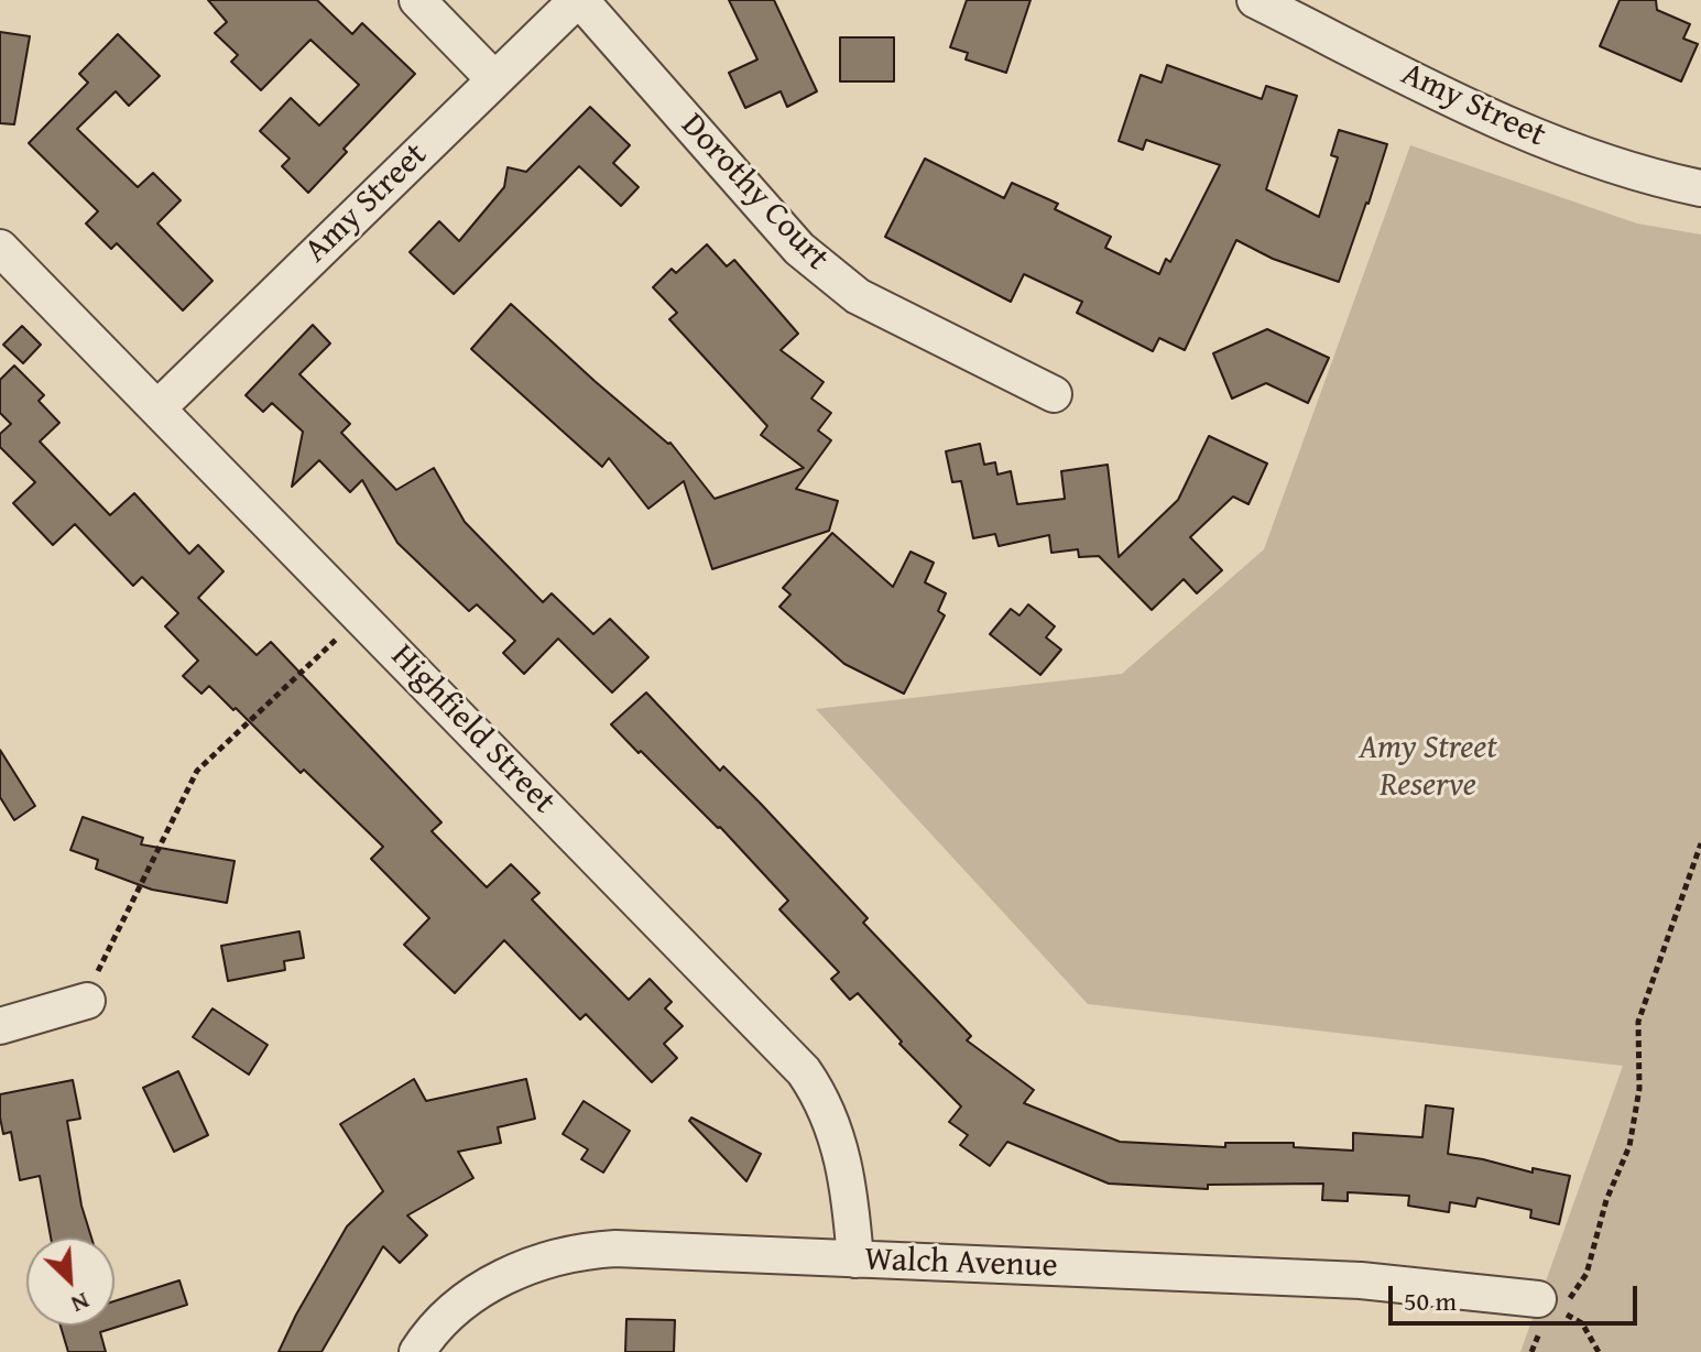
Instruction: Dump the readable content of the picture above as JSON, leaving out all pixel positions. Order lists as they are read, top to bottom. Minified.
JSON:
{"streets":{"street":["Amy Street","Dorothy Court","Highfield Street","Walch Avenue"]},"crossings":[["Amy Street","Dorothy Court"],["Amy Street","Highfield Street"],["Highfield Street","Walch Avenue"]],"parks":["Amy Street Reserve"],"scale_bar":"50 m","north":"bottom right"}
